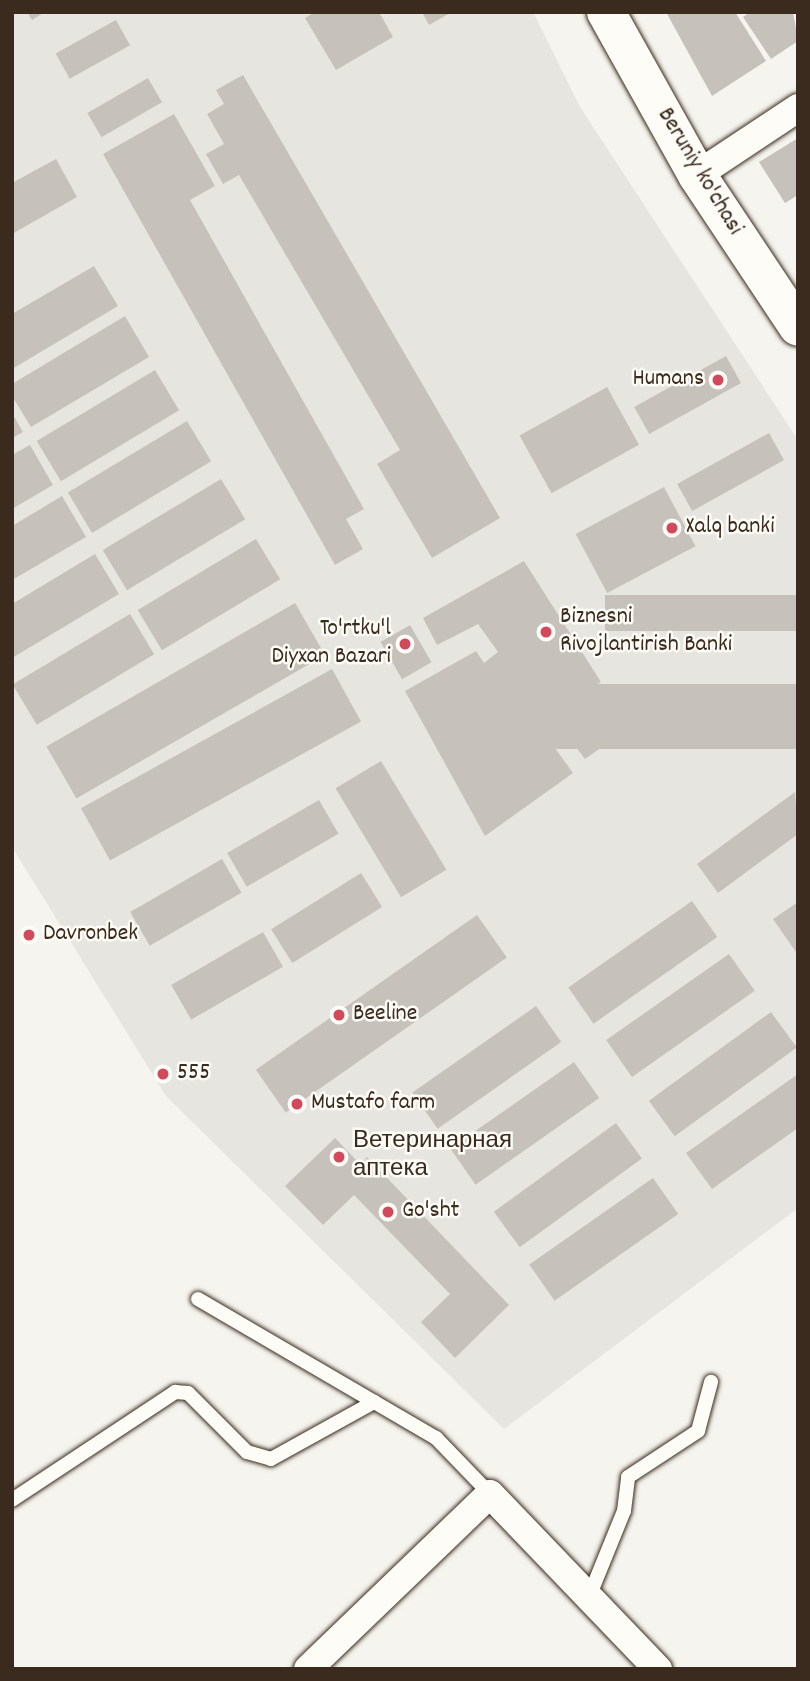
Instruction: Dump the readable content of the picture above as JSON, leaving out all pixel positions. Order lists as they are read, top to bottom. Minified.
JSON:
{"streets":{"main road":["Beruniy ko'chasi"]},"places":["Humans","Xalq banki","Biznesni Rivojlantirish Banki","To'rtku'l Diyxan Bazari","Davronbek","Beeline","555","Mustafo farm","Ветеринарная аптека","Go'sht"]}
